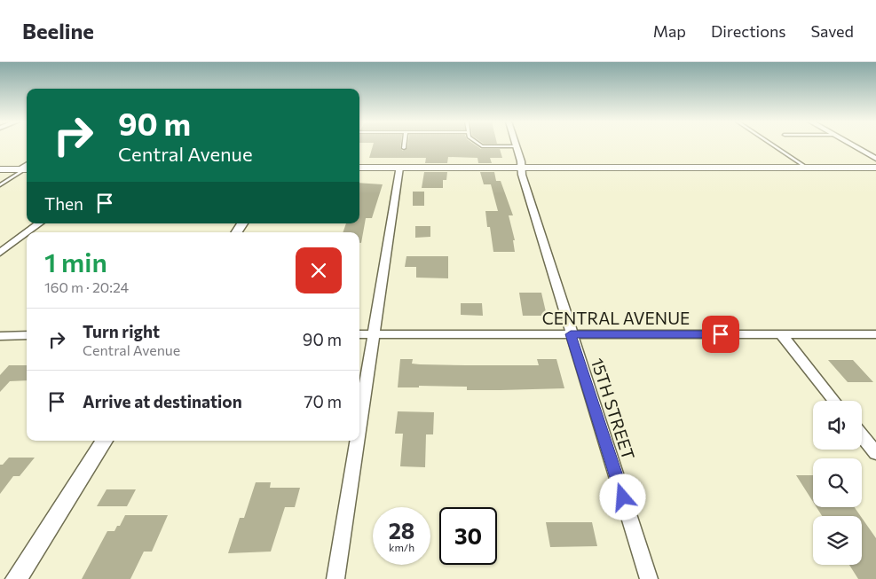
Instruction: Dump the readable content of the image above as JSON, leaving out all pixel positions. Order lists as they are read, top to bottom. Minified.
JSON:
{"streets":{"street":["CENTRAL AVENUE","15TH STREET"]},"crossings":[["CENTRAL AVENUE","15TH STREET"]],"page":{"header":"Beeline","nav":["Map","Directions","Saved"],"turn":["90 m","Central Avenue"],"then":"Then","heading":["1 min","160 m · 20:24"],"list":[{"name":"Turn right","note":"Central Avenue","value":"90 m"},{"name":"Arrive at destination","value":"70 m"}],"speed":"28 km/h","limit":"30"}}
